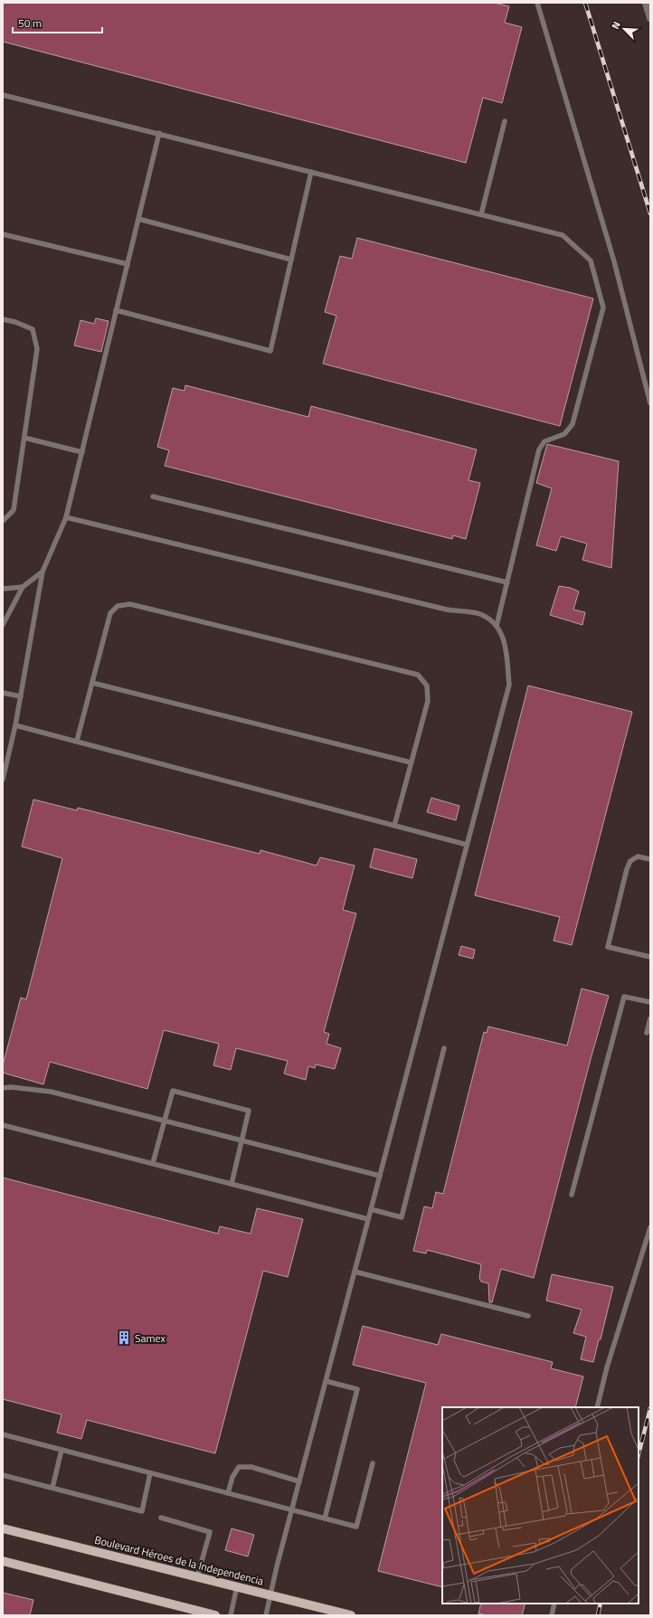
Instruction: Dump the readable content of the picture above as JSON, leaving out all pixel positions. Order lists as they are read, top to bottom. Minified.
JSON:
{"streets":{"main road":["Boulevard Héroes de la Independencia"]},"places":{"building":["Samex"]},"scale_bar":"50 m","north":"top left"}
